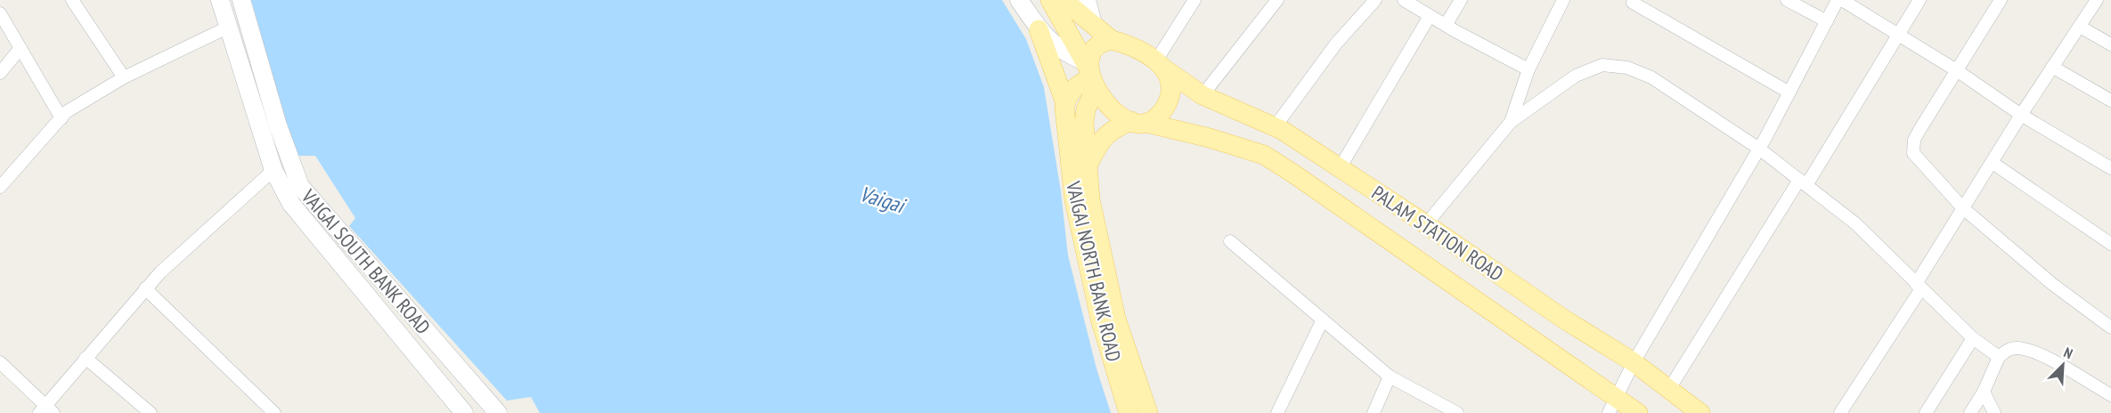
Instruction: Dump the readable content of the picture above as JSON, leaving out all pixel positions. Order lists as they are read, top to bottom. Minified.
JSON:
{"streets":{"main road":["PALAM STATION ROAD","VAIGAI NORTH BANK ROAD"],"street":["VAIGAI SOUTH BANK ROAD"]},"crossings":[["PALAM STATION ROAD","VAIGAI NORTH BANK ROAD"]],"water":["Vaigai"],"north":"top right"}
